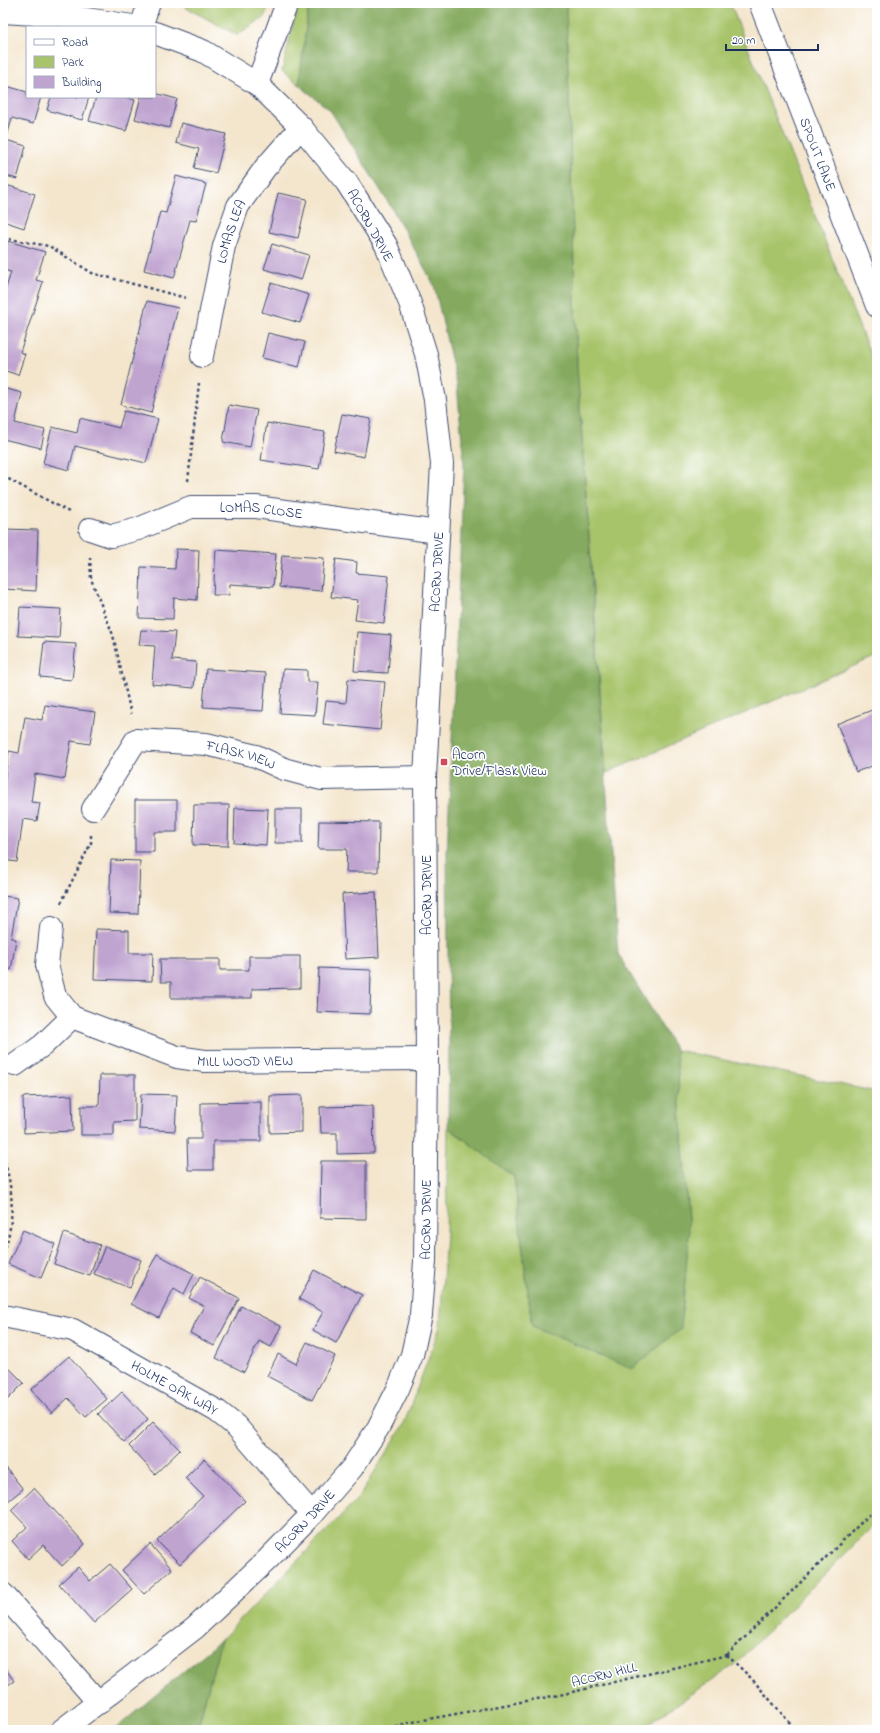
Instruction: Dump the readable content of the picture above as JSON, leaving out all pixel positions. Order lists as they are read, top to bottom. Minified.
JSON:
{"streets":{"street":["SPOUT LANE","ACORN DRIVE","LOMAS LEA","LOMAS CLOSE","FLASK VIEW","MILL WOOD VIEW","HOLME OAK WAY"],"path":["ACORN HILL"]},"crossings":[["ACORN DRIVE","LOMAS LEA"],["ACORN DRIVE","LOMAS CLOSE"],["ACORN DRIVE","FLASK VIEW"],["ACORN DRIVE","MILL WOOD VIEW"],["ACORN DRIVE","HOLME OAK WAY"]],"places":{"transit":["Acorn Drive/Flask View"]},"legend":["Road","Park","Building"],"scale_bar":"20 m"}
